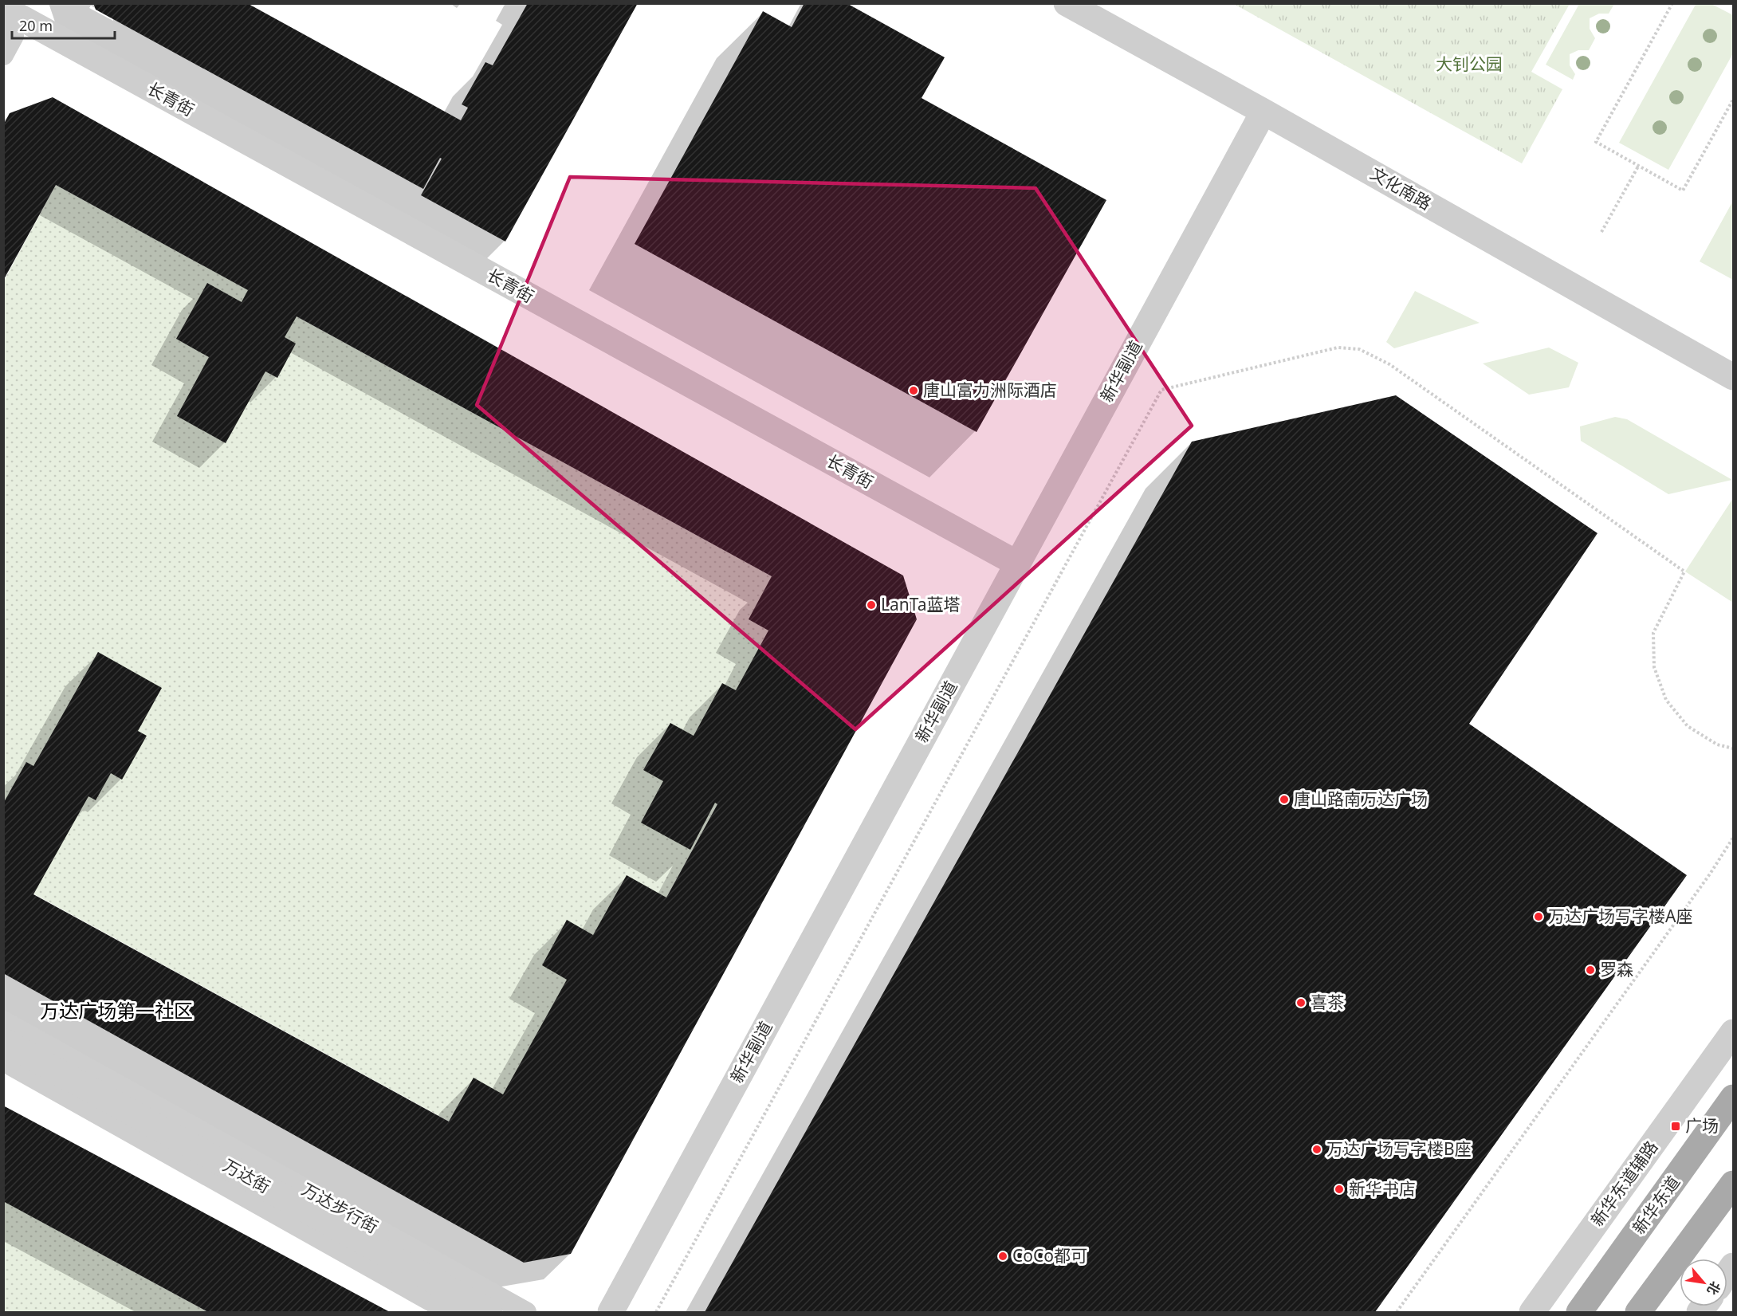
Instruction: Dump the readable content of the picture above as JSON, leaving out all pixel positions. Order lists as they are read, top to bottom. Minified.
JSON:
{"streets":{"main road":["新华东道"],"street":["长青街","文化南路","新华副道","万达街","新华东道辅路","万达步行街"]},"crossings":[["长青街","新华副道"],["文化南路","新华副道"]],"districts":["万达广场第一社区"],"parks":["大钊公园"],"places":{"other":["唐山富力洲际酒店","LanTa蓝塔","唐山路南万达广场","万达广场写字楼A座","罗森","喜茶","万达广场写字楼B座","新华书店","CoCo都可"],"transit":["广场"]},"scale_bar":"20 m","north":"bottom right"}
